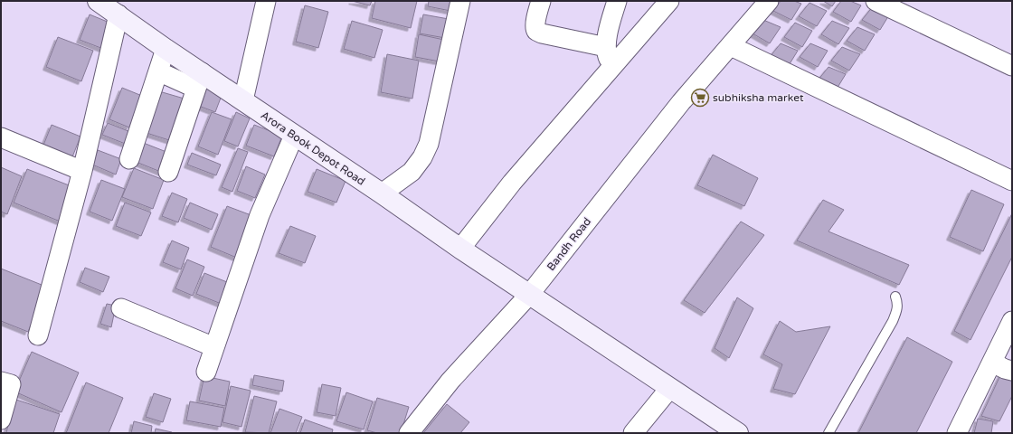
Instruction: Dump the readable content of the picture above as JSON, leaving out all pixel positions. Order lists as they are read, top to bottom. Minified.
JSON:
{"streets":{"street":["Arora Book Depot Road","Bandh Road"]},"crossings":[["Arora Book Depot Road","Bandh Road"]],"places":{"supermarket":["subhiksha market"]}}
